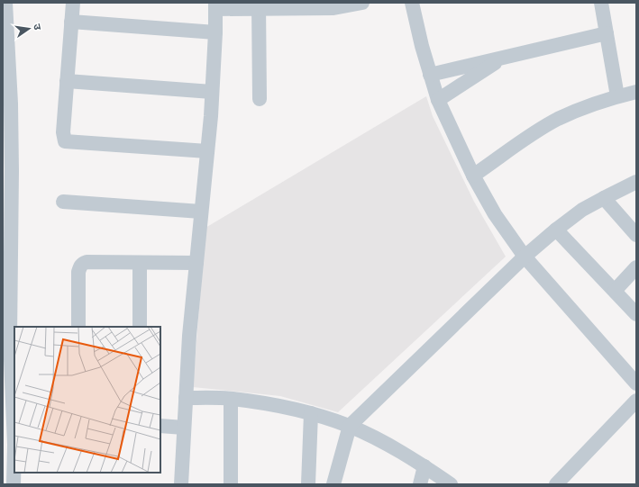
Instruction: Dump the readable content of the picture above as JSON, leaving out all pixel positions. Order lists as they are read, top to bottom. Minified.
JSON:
{"north":"right"}
